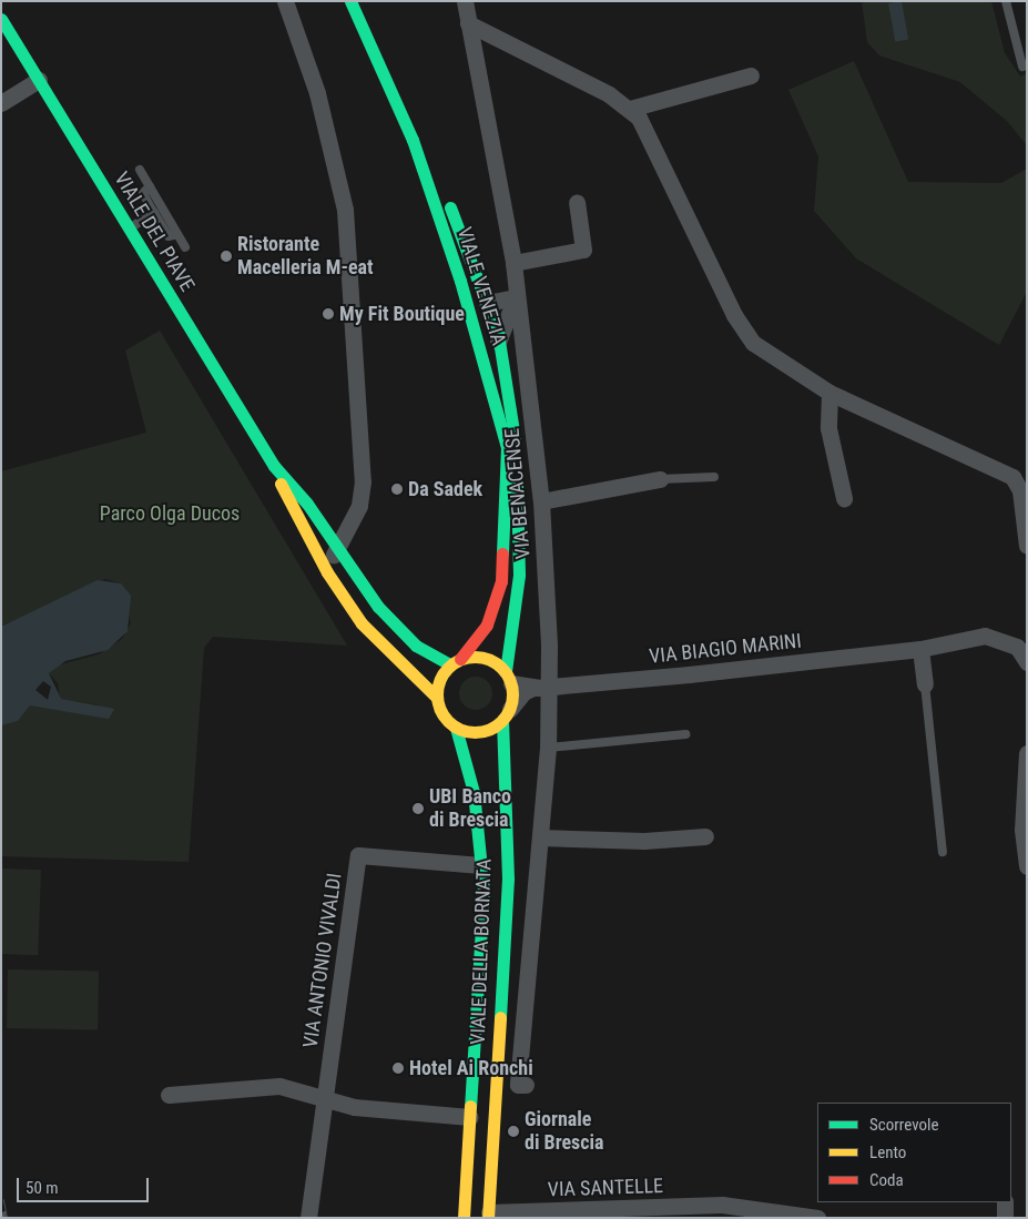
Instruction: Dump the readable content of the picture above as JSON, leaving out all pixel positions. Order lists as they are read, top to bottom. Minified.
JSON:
{"streets":{"main road":["VIALE DEL PIAVE","VIALE VENEZIA","VIALE DELLA BORNATA"],"street":["VIA BENACENSE","VIA BIAGIO MARINI","VIA ANTONIO VIVALDI","VIA SANTELLE"]},"crossings":[["VIALE DEL PIAVE","VIALE VENEZIA"],["VIALE DEL PIAVE","VIA BIAGIO MARINI"],["VIALE DEL PIAVE","VIALE DELLA BORNATA"],["VIALE VENEZIA","VIA BENACENSE"],["VIALE VENEZIA","VIA BIAGIO MARINI"],["VIALE VENEZIA","VIALE DELLA BORNATA"],["VIA BENACENSE","VIA BIAGIO MARINI"],["VIA BIAGIO MARINI","VIALE DELLA BORNATA"],["VIALE DELLA BORNATA","VIA ANTONIO VIVALDI"],["VIALE DELLA BORNATA","VIA SANTELLE"]],"parks":["Parco Olga Ducos"],"places":["Ristorante Macelleria M-eat","My Fit Boutique","Da Sadek","UBI Banco di Brescia","Hotel Ai Ronchi","Giornale di Brescia"],"legend":["Scorrevole","Lento","Coda"],"scale_bar":"50 m"}
